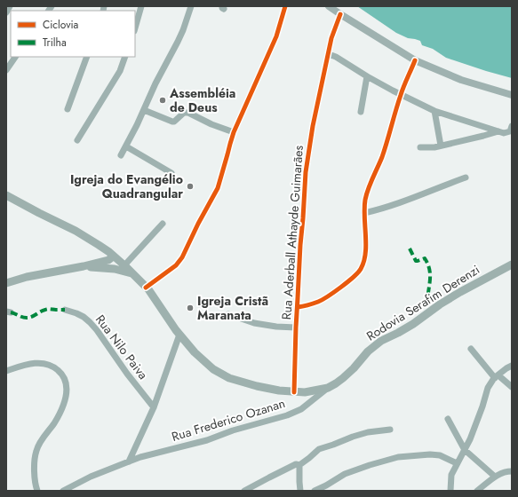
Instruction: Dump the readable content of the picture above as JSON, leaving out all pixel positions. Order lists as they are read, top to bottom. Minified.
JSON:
{"streets":{"main road":["Rodovia Serafim Derenzi"],"street":["Rua Aderball Athayde Guimarães","Rua Nilo Paiva","Rua Frederico Ozanan"]},"crossings":[["Rua Aderball Athayde Guimarães","Rodovia Serafim Derenzi"],["Rodovia Serafim Derenzi","Rua Frederico Ozanan"]],"places":["Assembléia de Deus","Igreja do Evangélio Quadrangular","Igreja Cristã Maranata"],"legend":["Ciclovia","Trilha"]}
